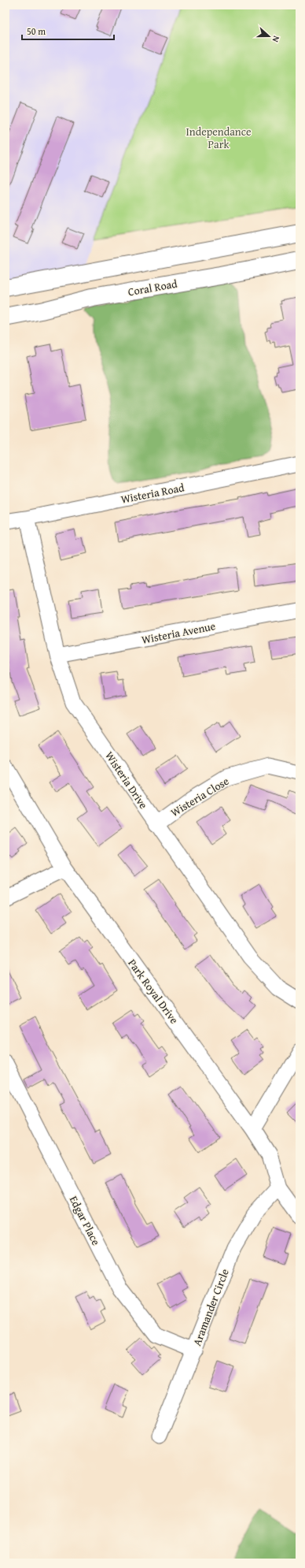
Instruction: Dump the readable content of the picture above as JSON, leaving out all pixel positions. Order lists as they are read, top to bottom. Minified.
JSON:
{"streets":{"main road":["Coral Road"],"street":["Wisteria Road","Wisteria Avenue","Wisteria Drive","Wisteria Close","Park Royal Drive","Edgar Place","Aramander Circle"]},"crossings":[["Wisteria Road","Wisteria Drive"],["Wisteria Avenue","Wisteria Drive"],["Wisteria Drive","Wisteria Close"],["Park Royal Drive","Aramander Circle"],["Edgar Place","Aramander Circle"]],"parks":["Independance Park"],"scale_bar":"50 m","north":"right"}
